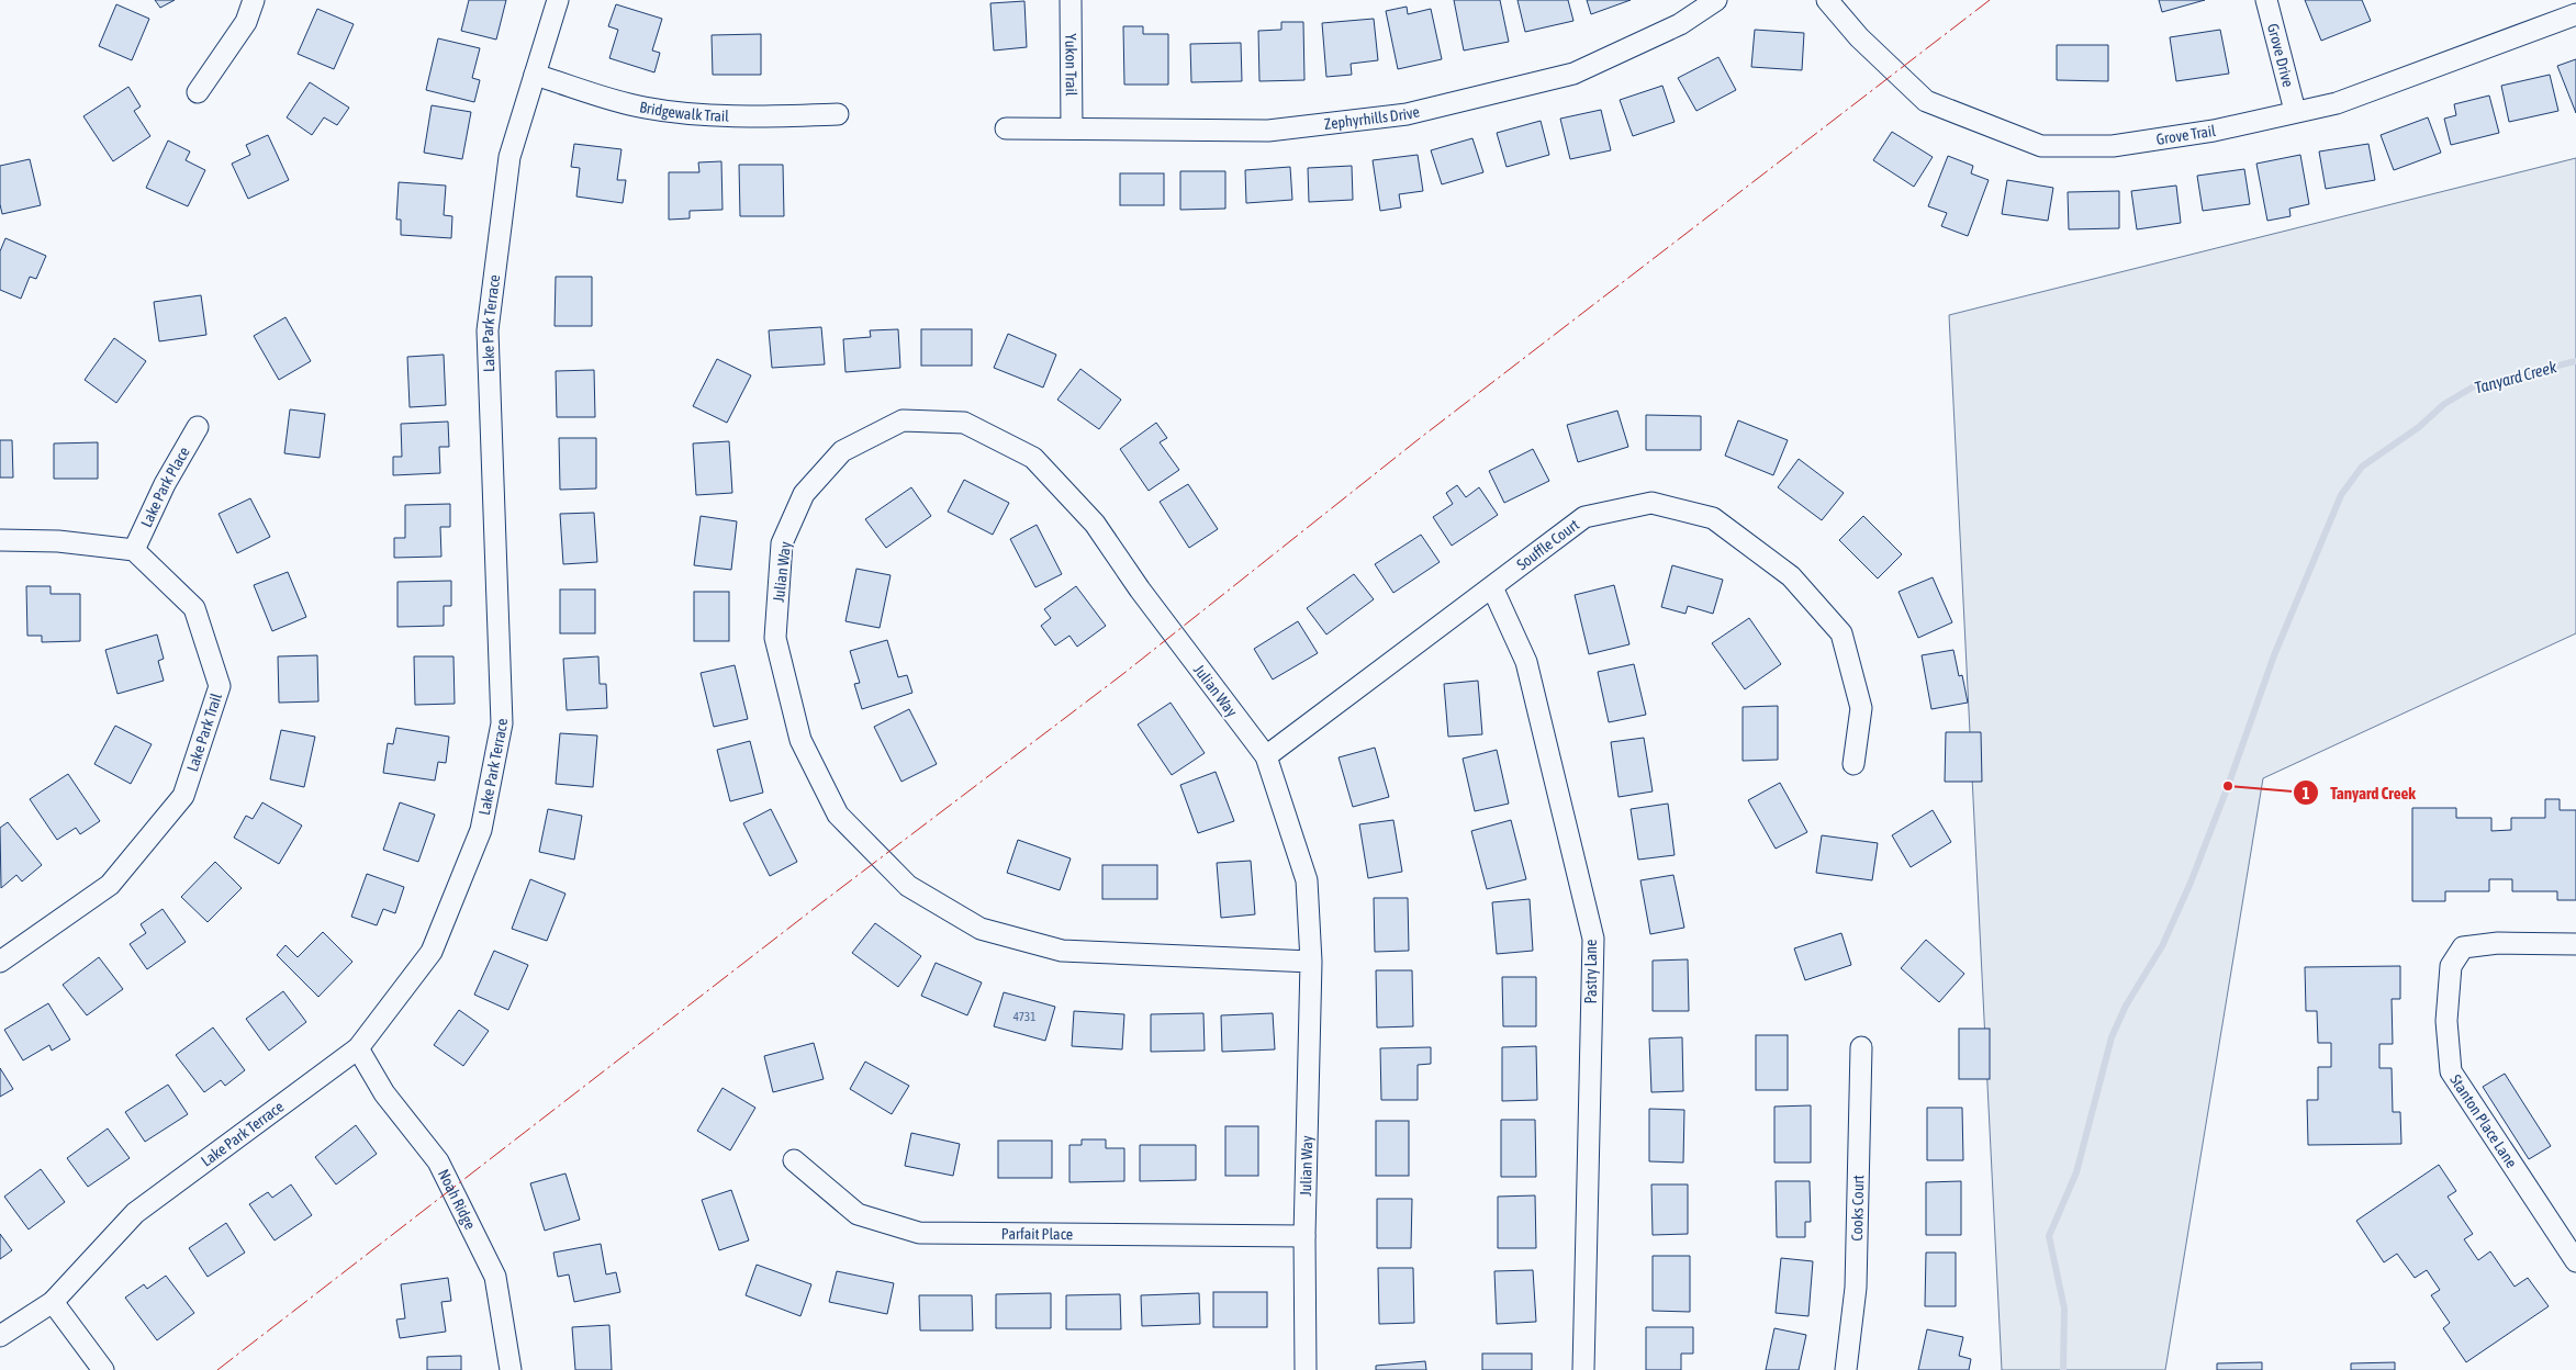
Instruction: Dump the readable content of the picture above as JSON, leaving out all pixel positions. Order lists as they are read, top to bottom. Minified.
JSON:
{"streets":{"street":["Grove Drive","Yukon Trail","Bridgewalk Trail","Zephyrhills Drive","Grove Trail","Lake Park Terrace","Lake Park Place","Souffle Court","Julian Way","Lake Park Trail","Pastry Lane","Stanton Place Lane","Noah Ridge","Cooks Court","Parfait Place"]},"crossings":[["Grove Drive","Grove Trail"],["Yukon Trail","Zephyrhills Drive"],["Bridgewalk Trail","Lake Park Terrace"],["Lake Park Terrace","Noah Ridge"],["Lake Park Place","Lake Park Trail"],["Souffle Court","Julian Way"],["Souffle Court","Pastry Lane"],["Julian Way","Parfait Place"]],"water":["Tanyard Creek"],"places":["Tanyard Creek"],"house_numbers":["4731"]}
